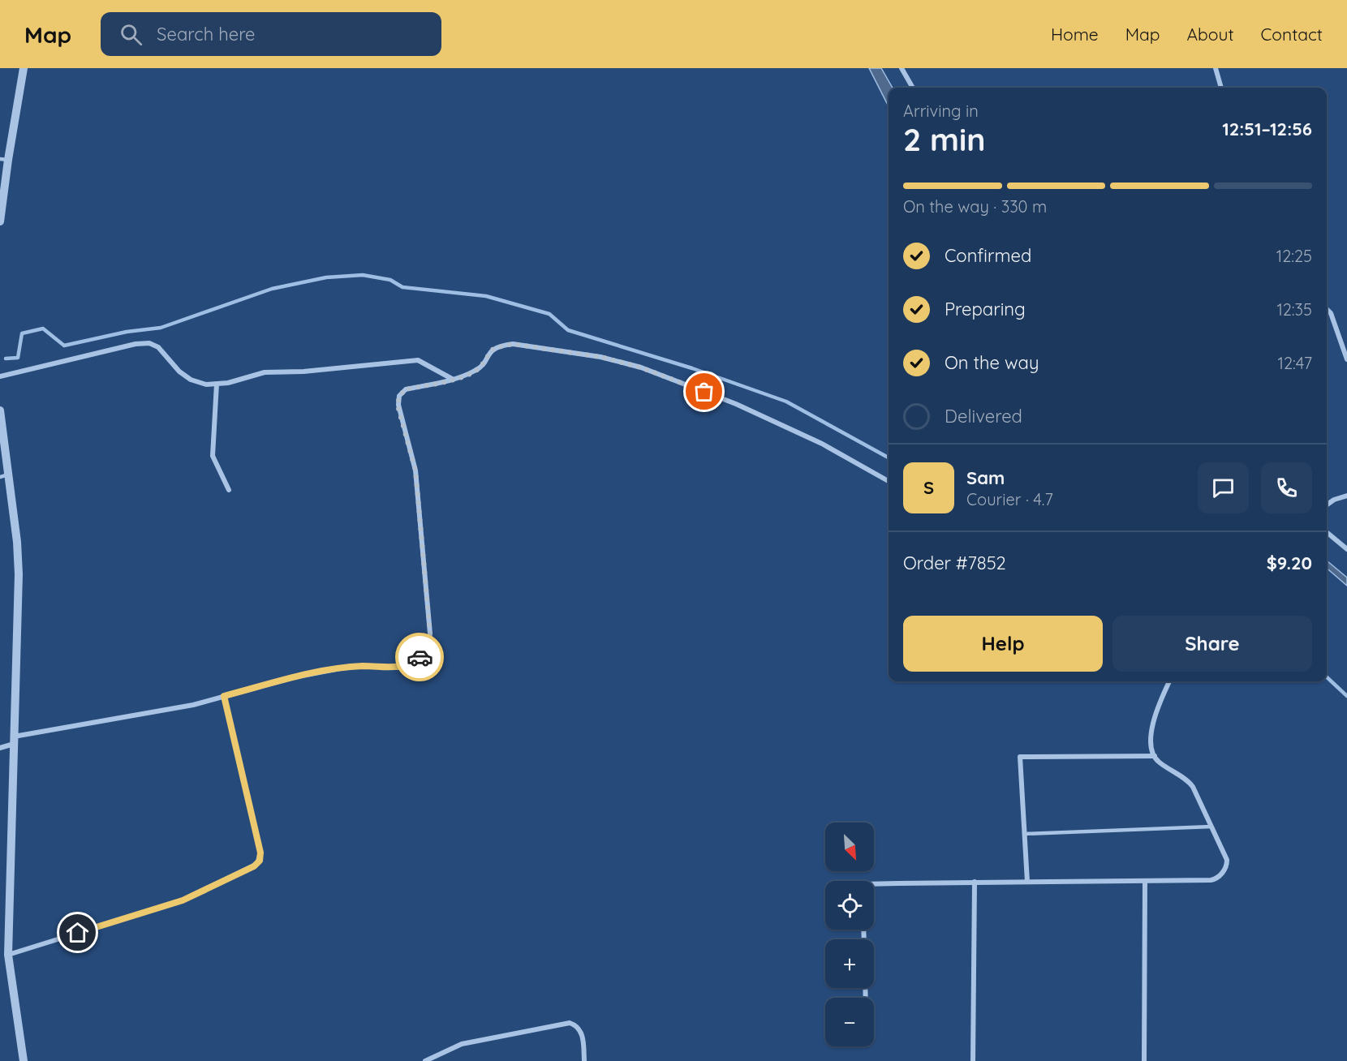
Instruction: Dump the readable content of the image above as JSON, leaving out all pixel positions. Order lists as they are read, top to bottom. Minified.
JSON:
{"north":"bottom right","page":{"header":"Map","search":"Search here","nav":["Home","Map","About","Contact"],"heading":["2 min","Arriving in","12:51–12:56"],"panel":["Sam","Courier · 4.7","Order #7852","$9.20"],"bar":"On the way · 330 m","list":[["Confirmed","12:25"],["Preparing","12:35"],["On the way","12:47"],"Delivered"],"round":"S","buttons":["Help","Share"],"map_buttons":["+","−"]}}
